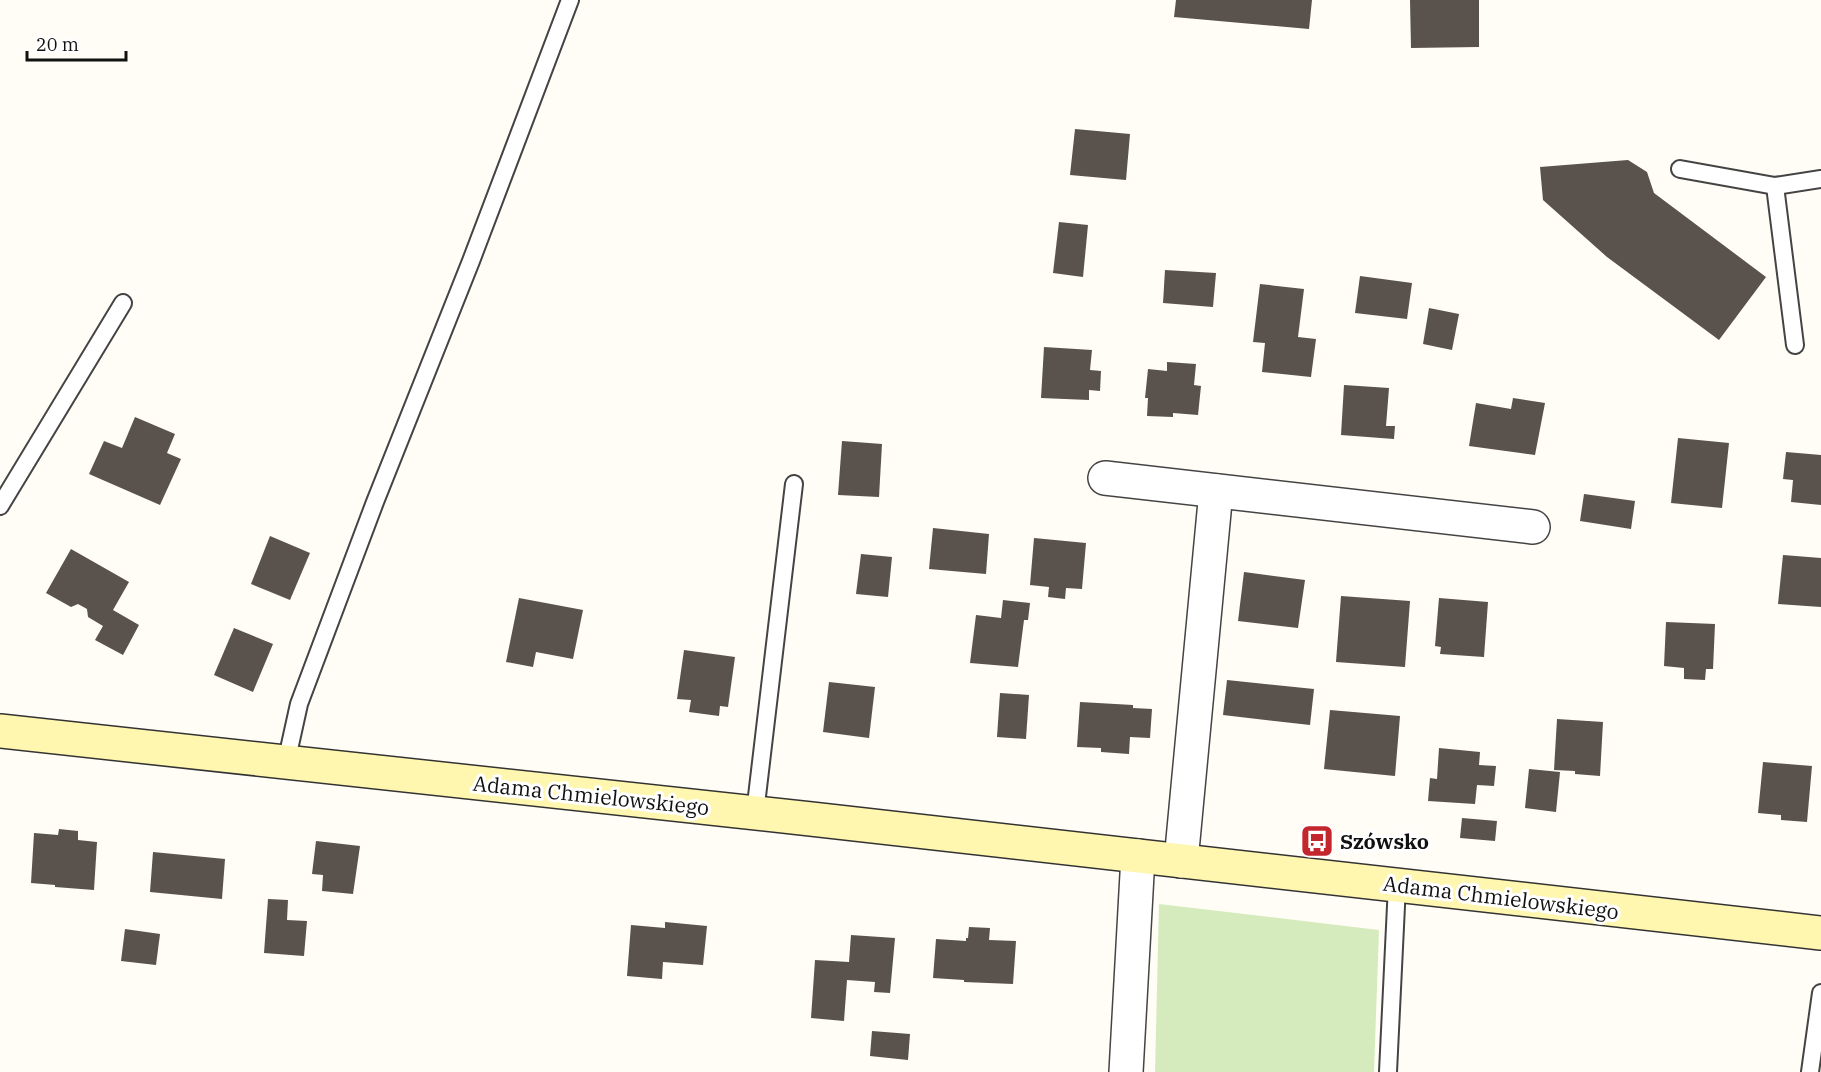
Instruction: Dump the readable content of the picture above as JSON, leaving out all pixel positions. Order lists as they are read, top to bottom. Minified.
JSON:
{"streets":{"street":["Adama Chmielowskiego"]},"places":{"bus stop":["Szówsko"]},"scale_bar":"20 m"}
